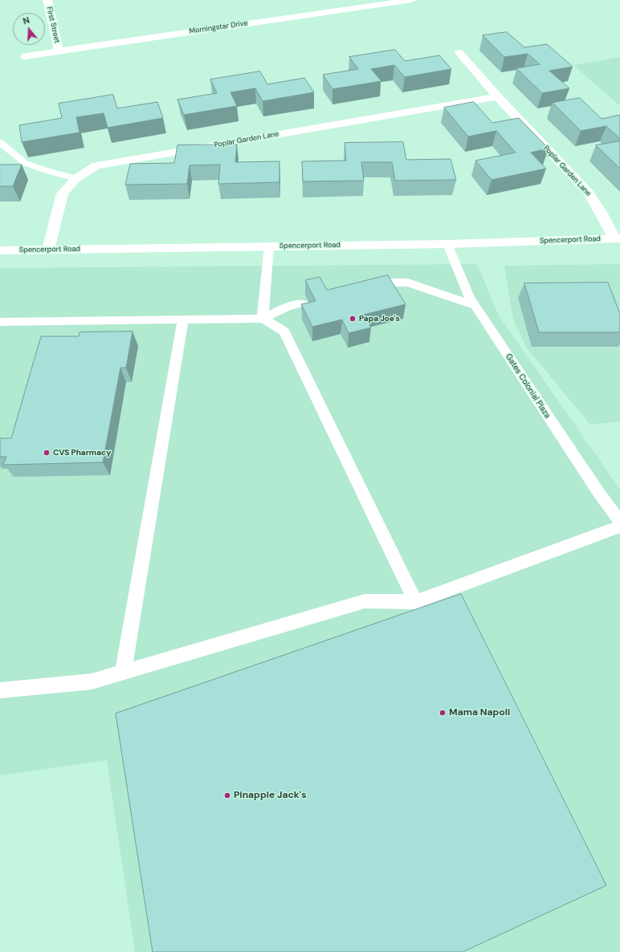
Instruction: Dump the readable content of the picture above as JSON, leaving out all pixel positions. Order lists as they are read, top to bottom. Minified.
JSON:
{"streets":{"street":["First Street","Morningstar Drive","Poplar Garden Lane","Spencerport Road"],"lane":["Gates Colonial Plaza"]},"crossings":[["First Street","Morningstar Drive"],["Poplar Garden Lane","Spencerport Road"],["Spencerport Road","Gates Colonial Plaza"]],"places":["Papa Joe's","CVS Pharmacy","Mama Napoli","Pinapple Jack's"],"north":"top"}
